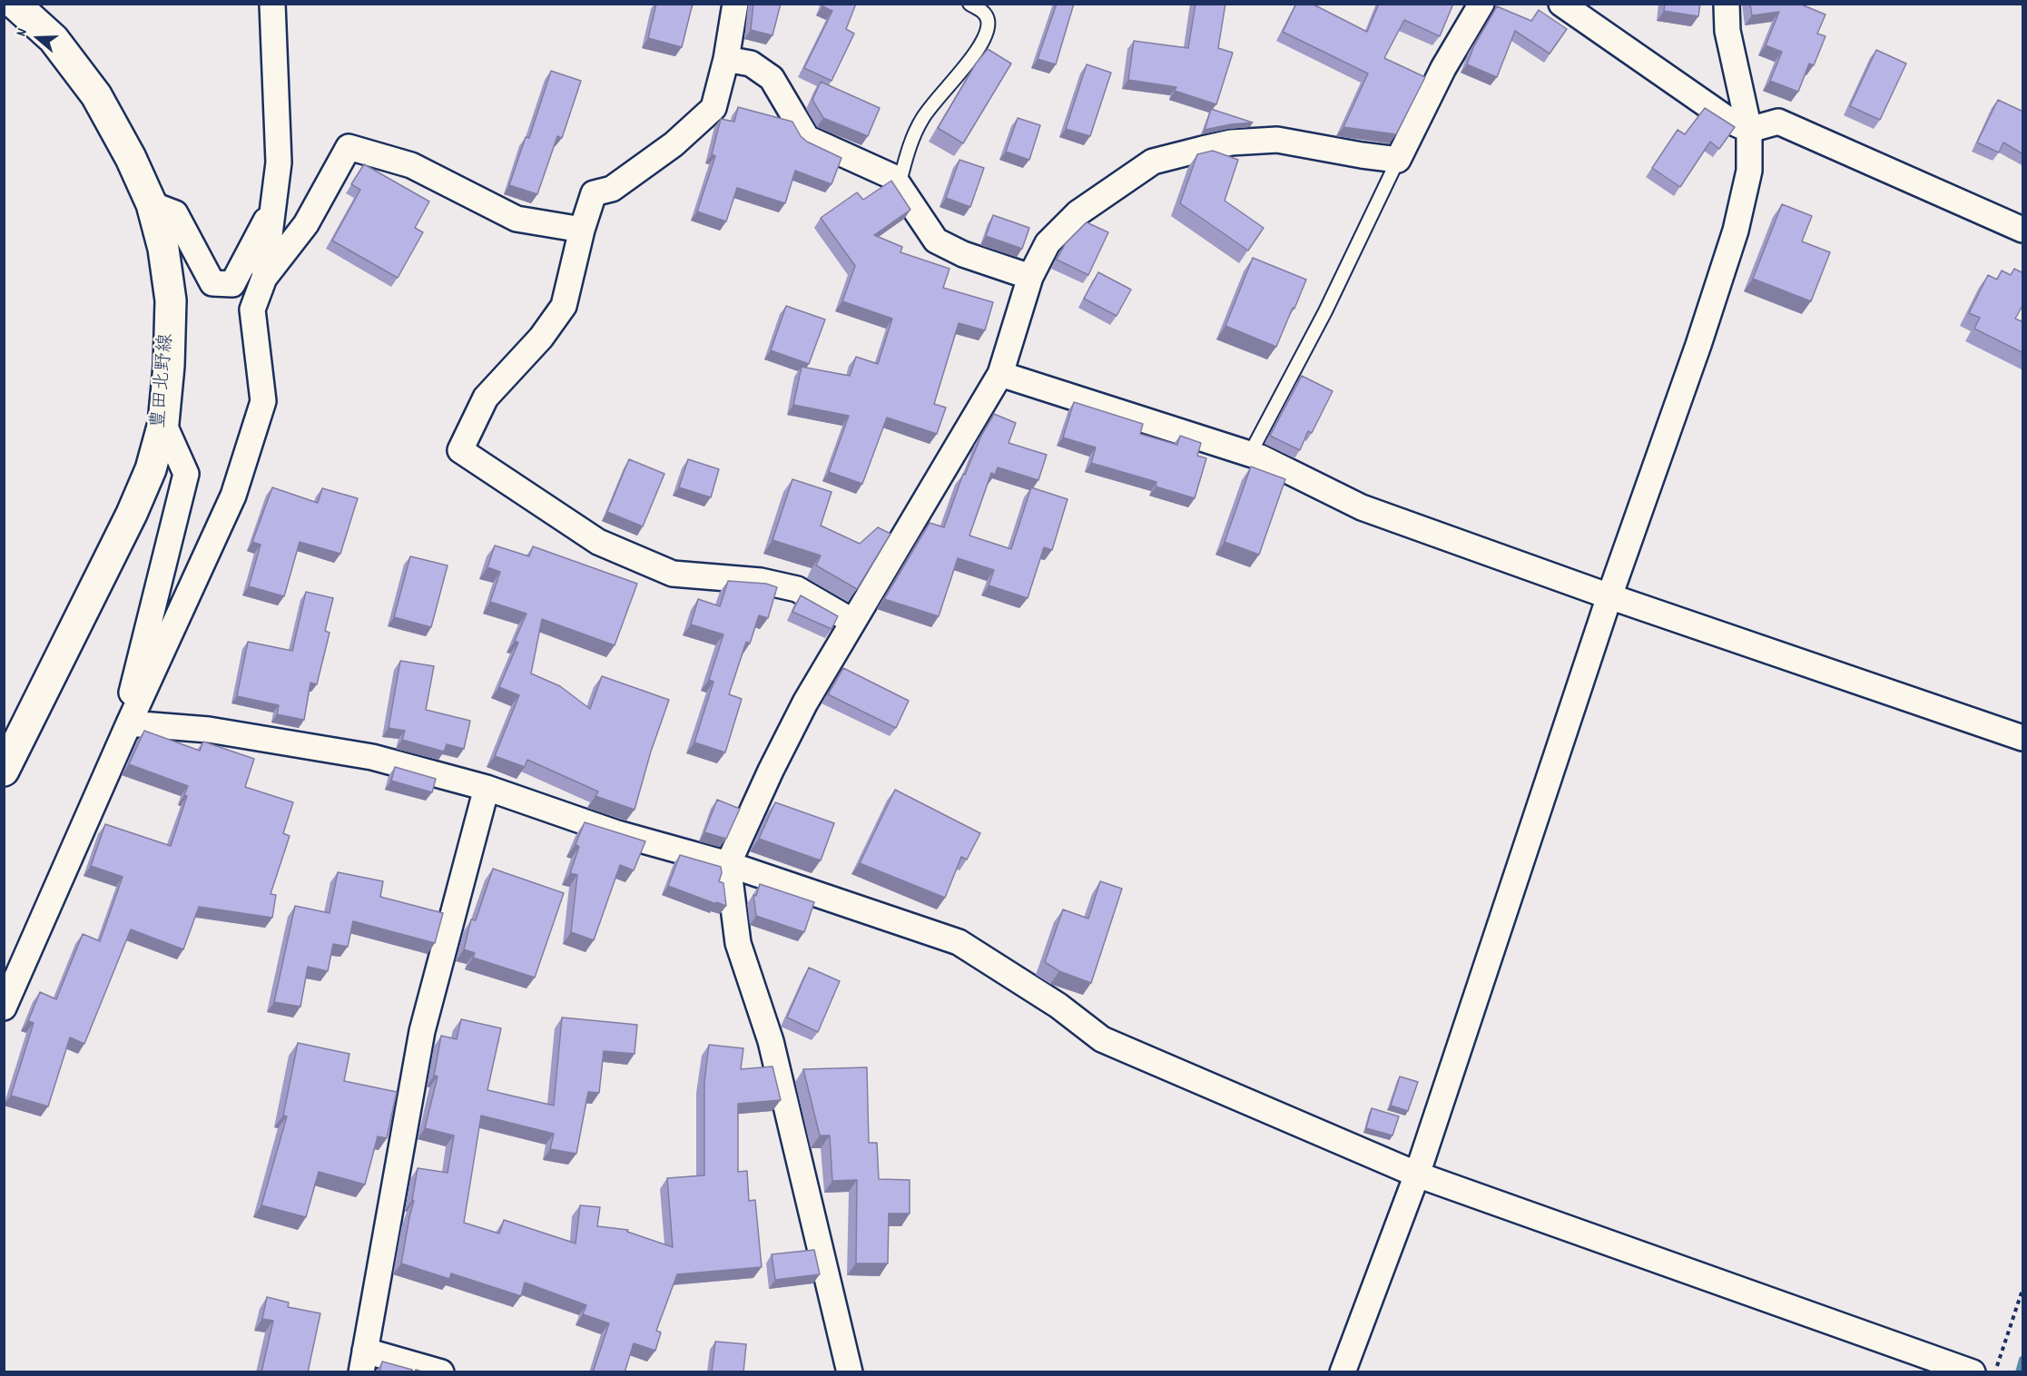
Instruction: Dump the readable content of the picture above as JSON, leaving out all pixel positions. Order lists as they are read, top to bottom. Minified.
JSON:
{"streets":{"main road":["豊田北野線"]},"north":"left"}
